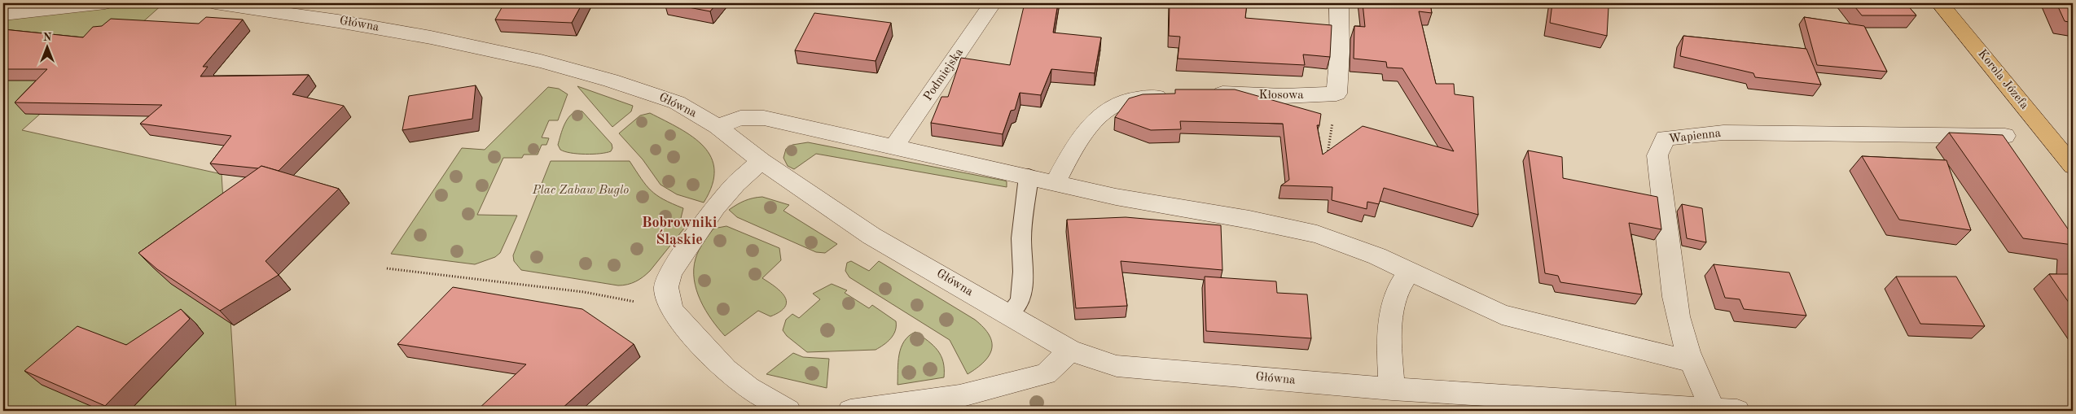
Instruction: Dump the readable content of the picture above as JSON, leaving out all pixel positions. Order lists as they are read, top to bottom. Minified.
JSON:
{"streets":{"highway":["Korola Józefa"],"street":["Główna","Podmiejska","Kłosowa","Wapienna"]},"crossings":[["Główna","Wapienna"]],"districts":["Bobrowniki Śląskie"],"parks":["Plac Zabaw Buglo"],"north":"top"}
